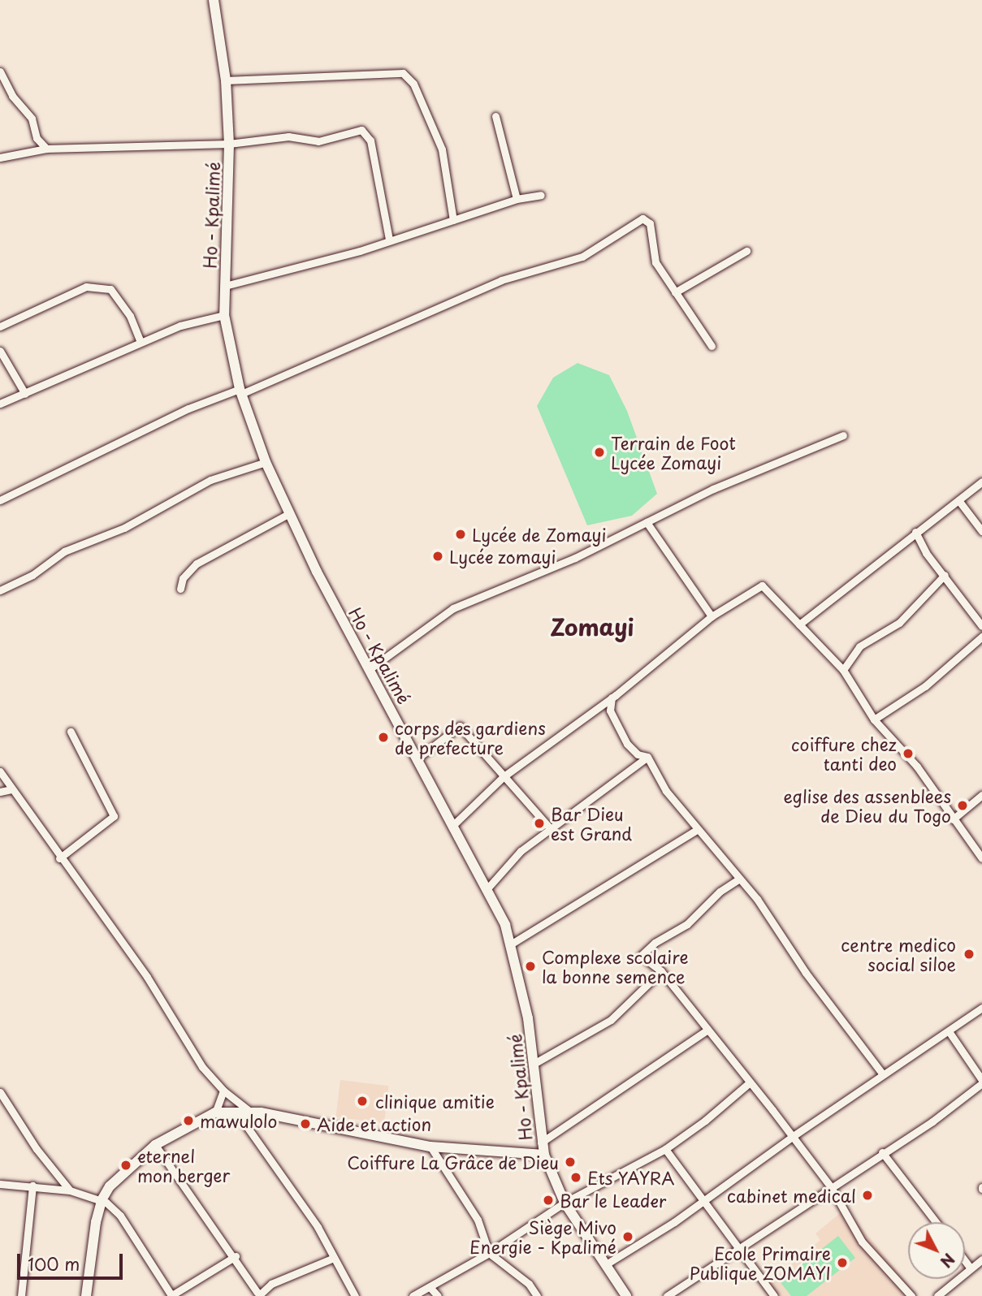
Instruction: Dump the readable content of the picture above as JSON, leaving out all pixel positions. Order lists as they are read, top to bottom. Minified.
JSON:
{"streets":{"main road":["Ho - Kpalimé"]},"districts":["Zomayi"],"places":["Terrain de Foot Lycée Zomayi","Lycée de Zomayi","Lycée zomayi","corps des gardiens de prefecture","coiffure chez tanti deo","eglise des assenblees de Dieu du Togo","Bar Dieu est Grand","centre medico social siloe","Complexe scolaire la bonne semence","clinique amitie","mawulolo","Aide et action","Coiffure La Grâce de Dieu","eternel mon berger","Ets YAYRA","cabinet medical","Bar le Leader","Siège Mivo Energie - Kpalimé","Ecole Primaire Publique ZOMAYI"],"scale_bar":"100 m","north":"bottom right"}
